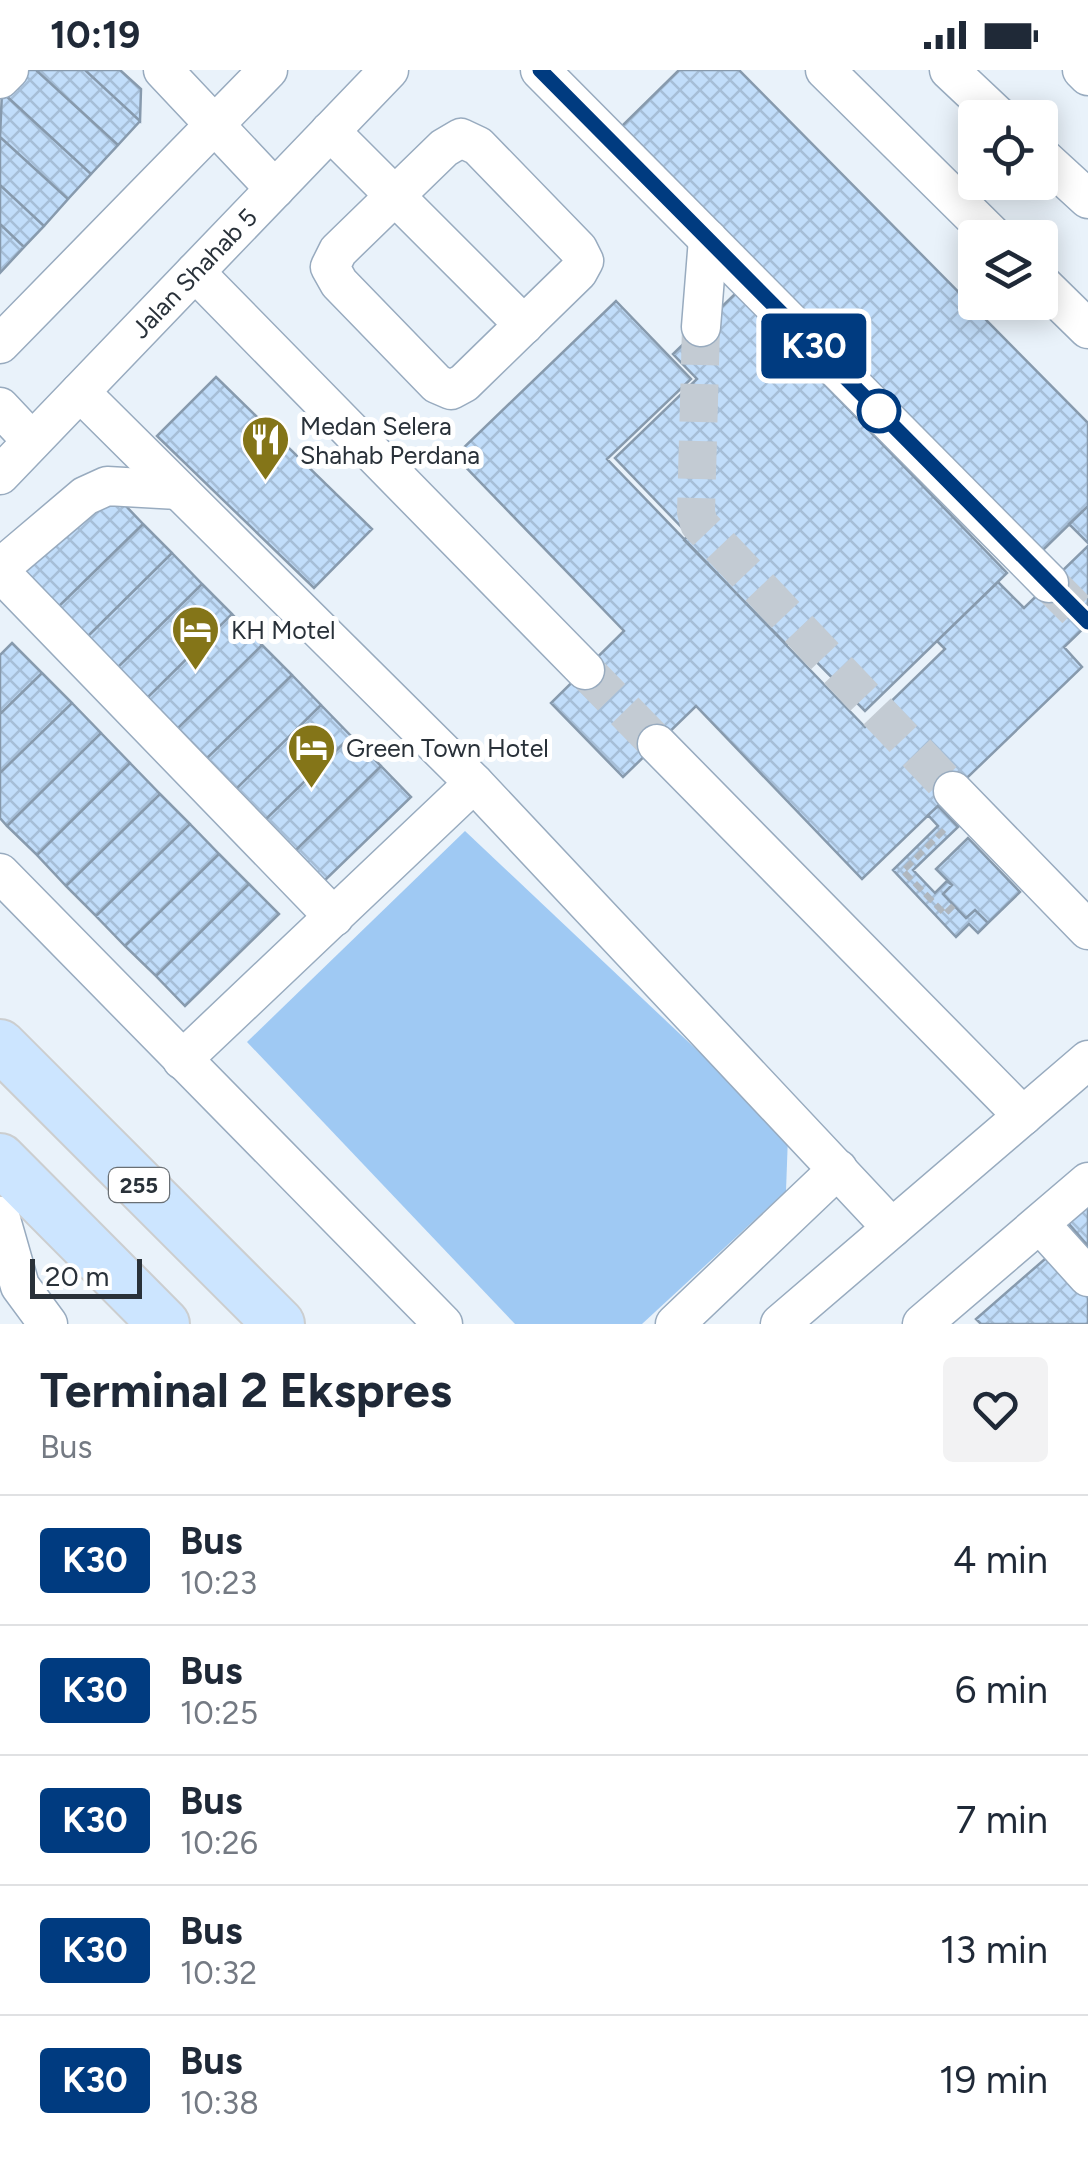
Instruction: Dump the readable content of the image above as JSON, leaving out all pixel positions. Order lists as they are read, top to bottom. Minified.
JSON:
{"streets":{"main road":["255"],"street":["Jalan Shahab 5"]},"places":{"restaurant":["Medan Selera Shahab Perdana"],"hotel":["KH Motel","Green Town Hotel"]},"lines":["bus line K30"],"scale_bar":"20 m","page":{"status":"10:19","on_map":"K30","scale":"20 m","heading":["Terminal 2 Ekspres","Bus"],"list":[{"mark":"K30","name":"Bus","note":"10:23","value":"4 min"},{"mark":"K30","name":"Bus","note":"10:25","value":"6 min"},{"mark":"K30","name":"Bus","note":"10:26","value":"7 min"},{"mark":"K30","name":"Bus","note":"10:32","value":"13 min"},{"mark":"K30","name":"Bus","note":"10:38","value":"19 min"}]}}
